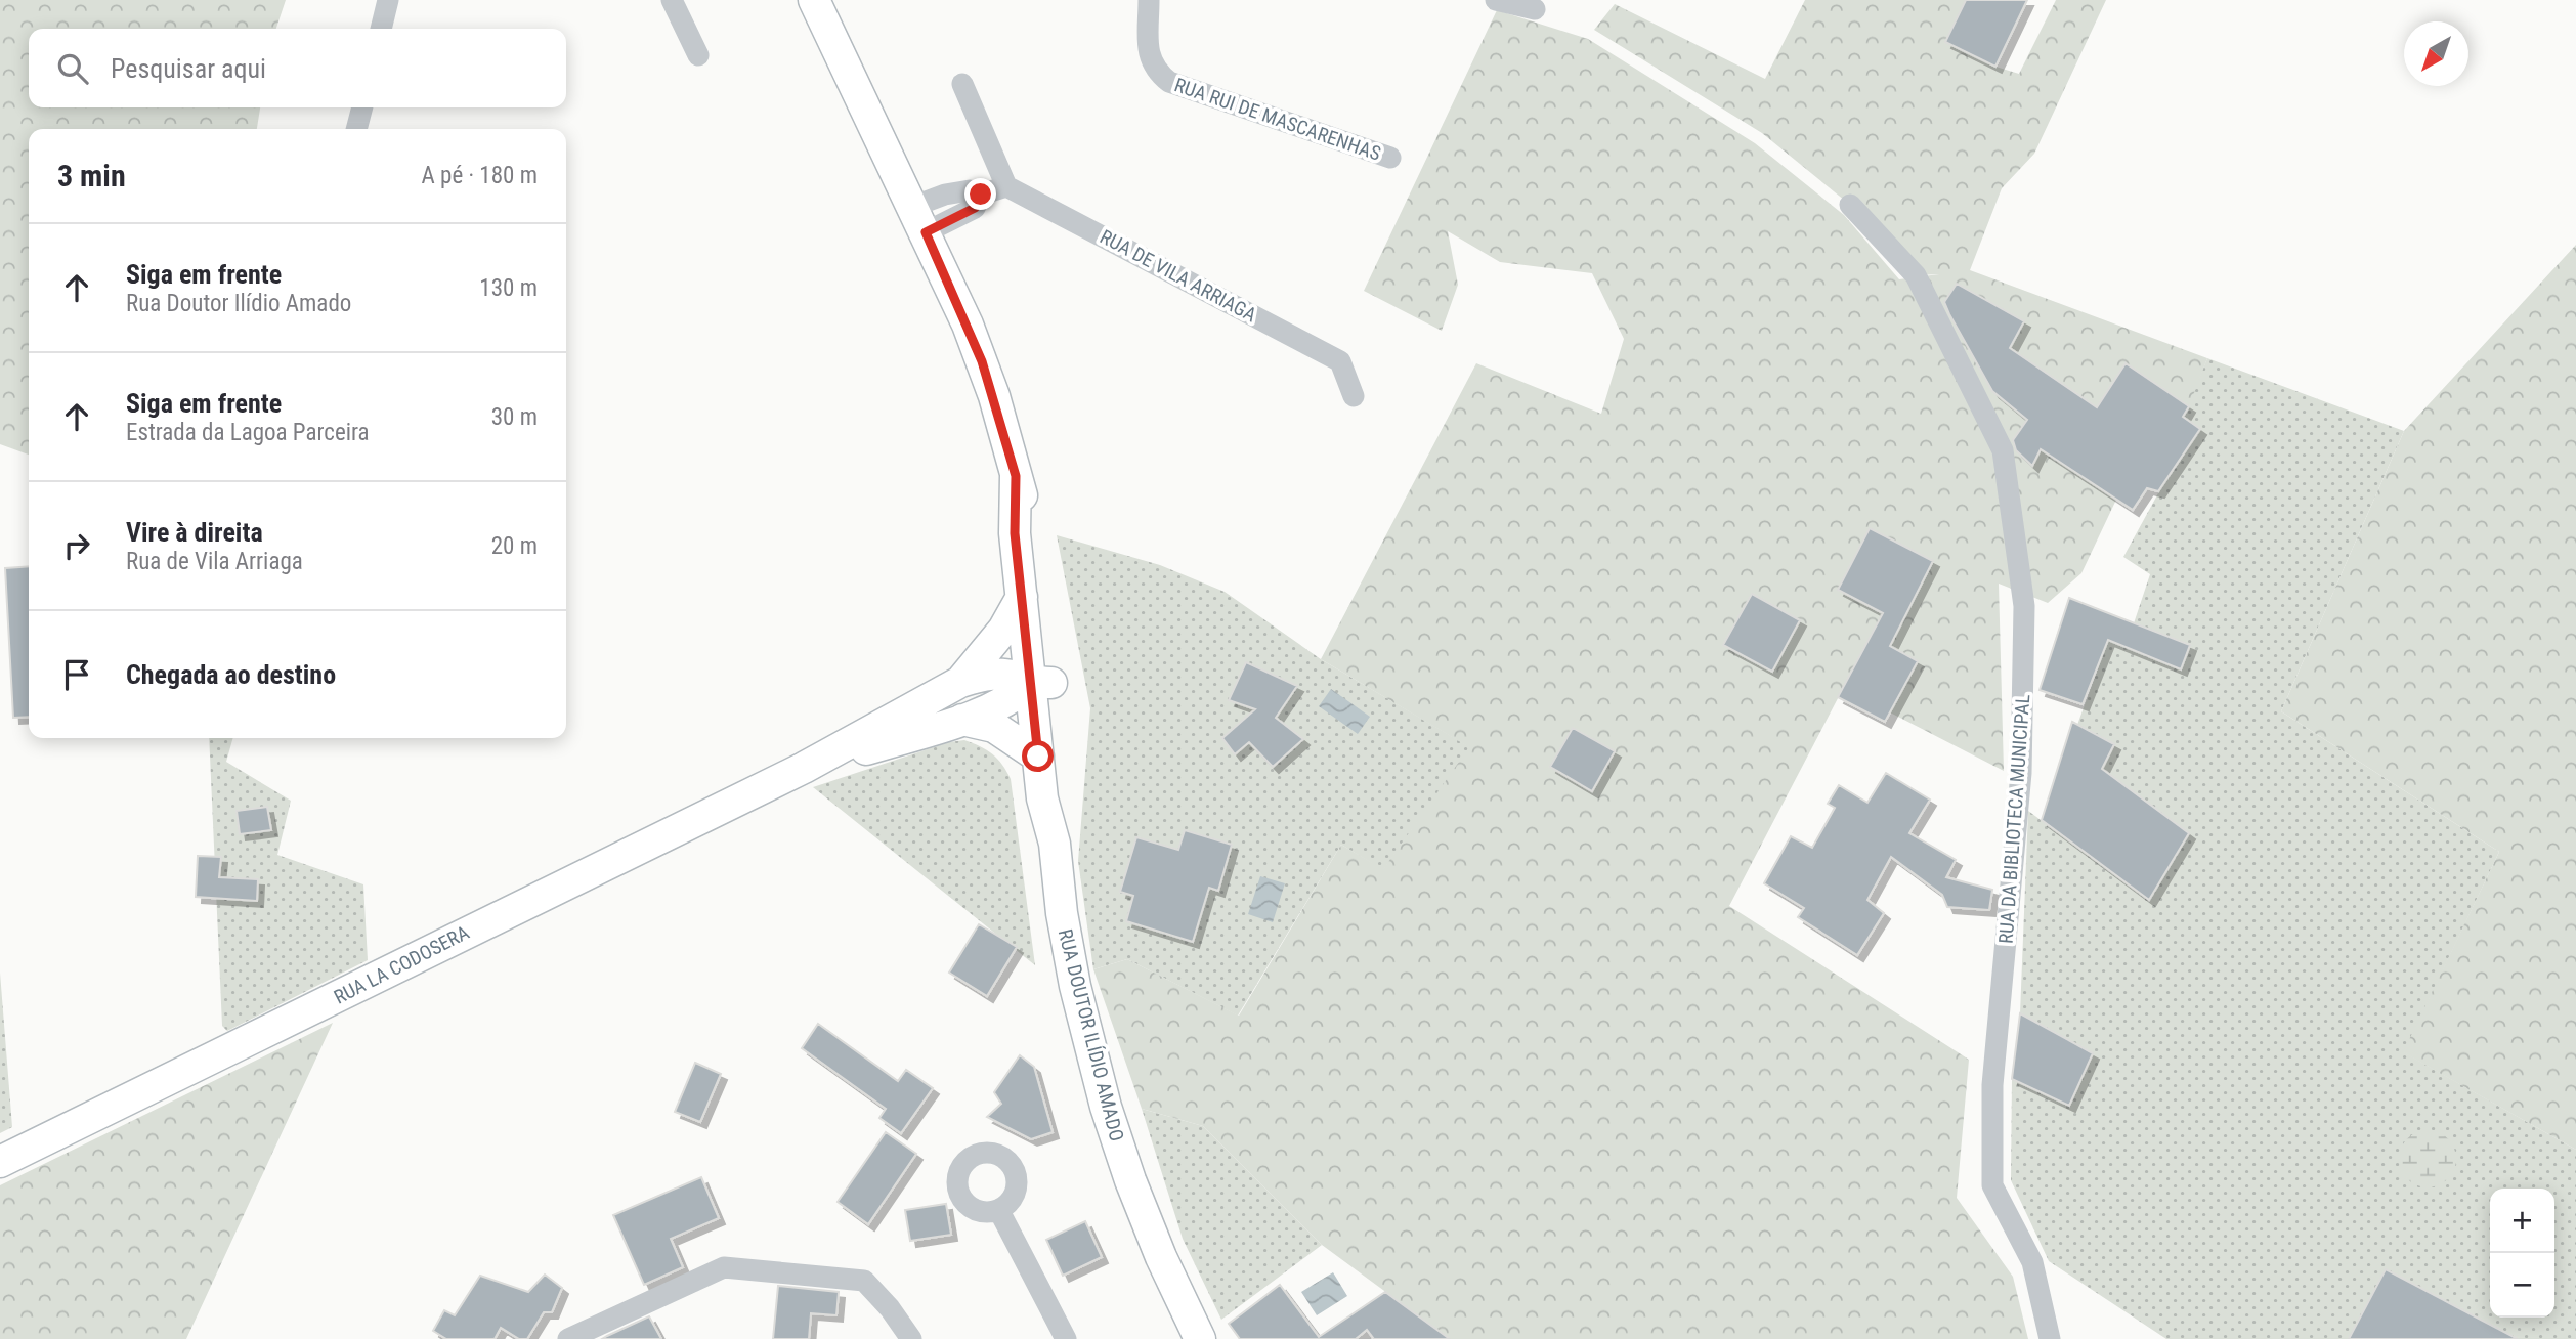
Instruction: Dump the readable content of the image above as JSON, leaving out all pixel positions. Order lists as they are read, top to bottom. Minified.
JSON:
{"streets":{"street":["RUA RUI DE MASCARENHAS","RUA DE VILA ARRIAGA","RUA DA BIBLIOTECA MUNICIPAL","RUA LA CODOSERA","RUA DOUTOR ILÍDIO AMADO"]},"north":"bottom left","page":{"search":"Pesquisar aqui","heading":["3 min","A pé · 180 m"],"list":[["Siga em frente","Rua Doutor Ilídio Amado","130 m"],["Siga em frente","Estrada da Lagoa Parceira","30 m"],["Vire à direita","Rua de Vila Arriaga","20 m"],"Chegada ao destino"],"map_buttons":["+","−"]}}
